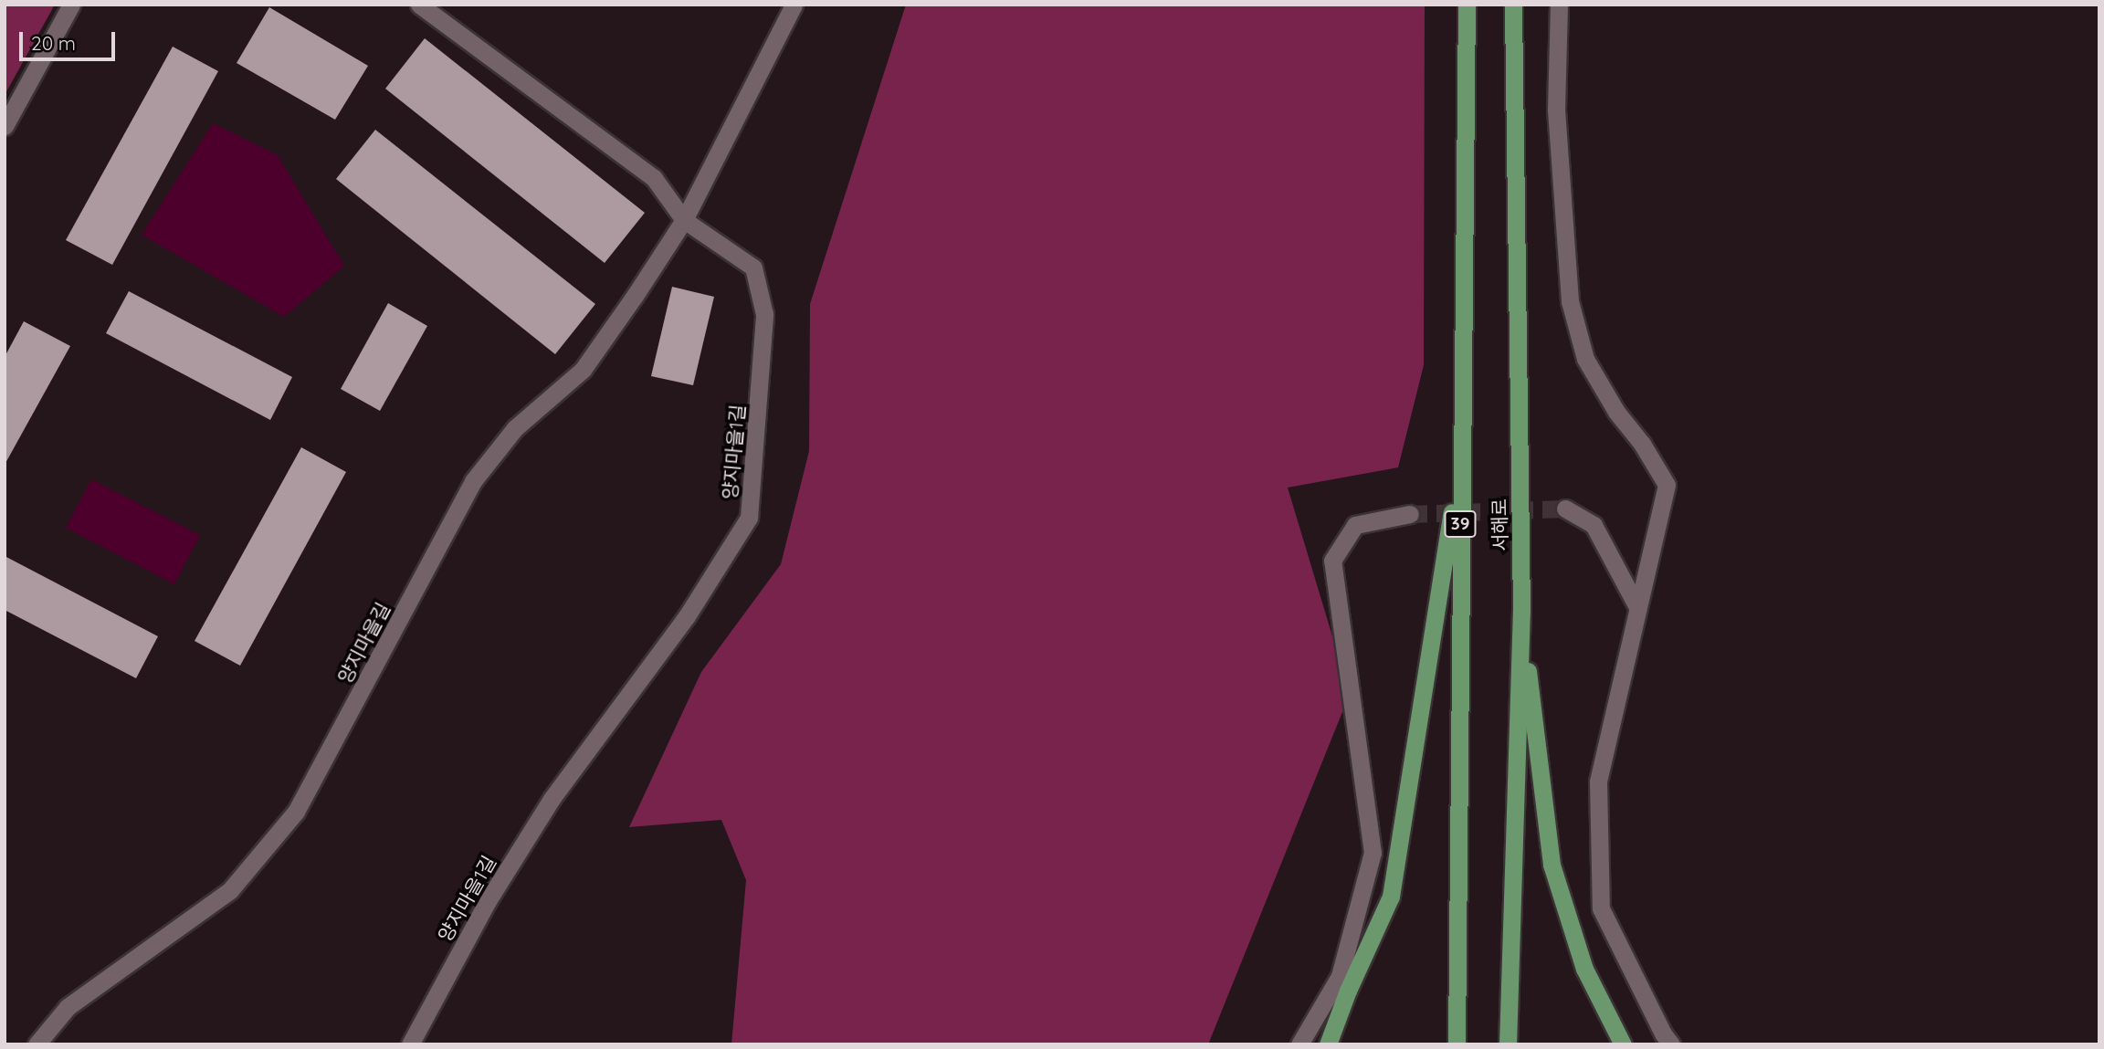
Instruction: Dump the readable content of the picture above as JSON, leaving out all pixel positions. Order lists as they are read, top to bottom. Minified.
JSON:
{"streets":{"highway":["39","서해로"],"street":["양지마을1길","양지마을길"]},"crossings":[["양지마을1길","양지마을길"]],"scale_bar":"20 m"}
